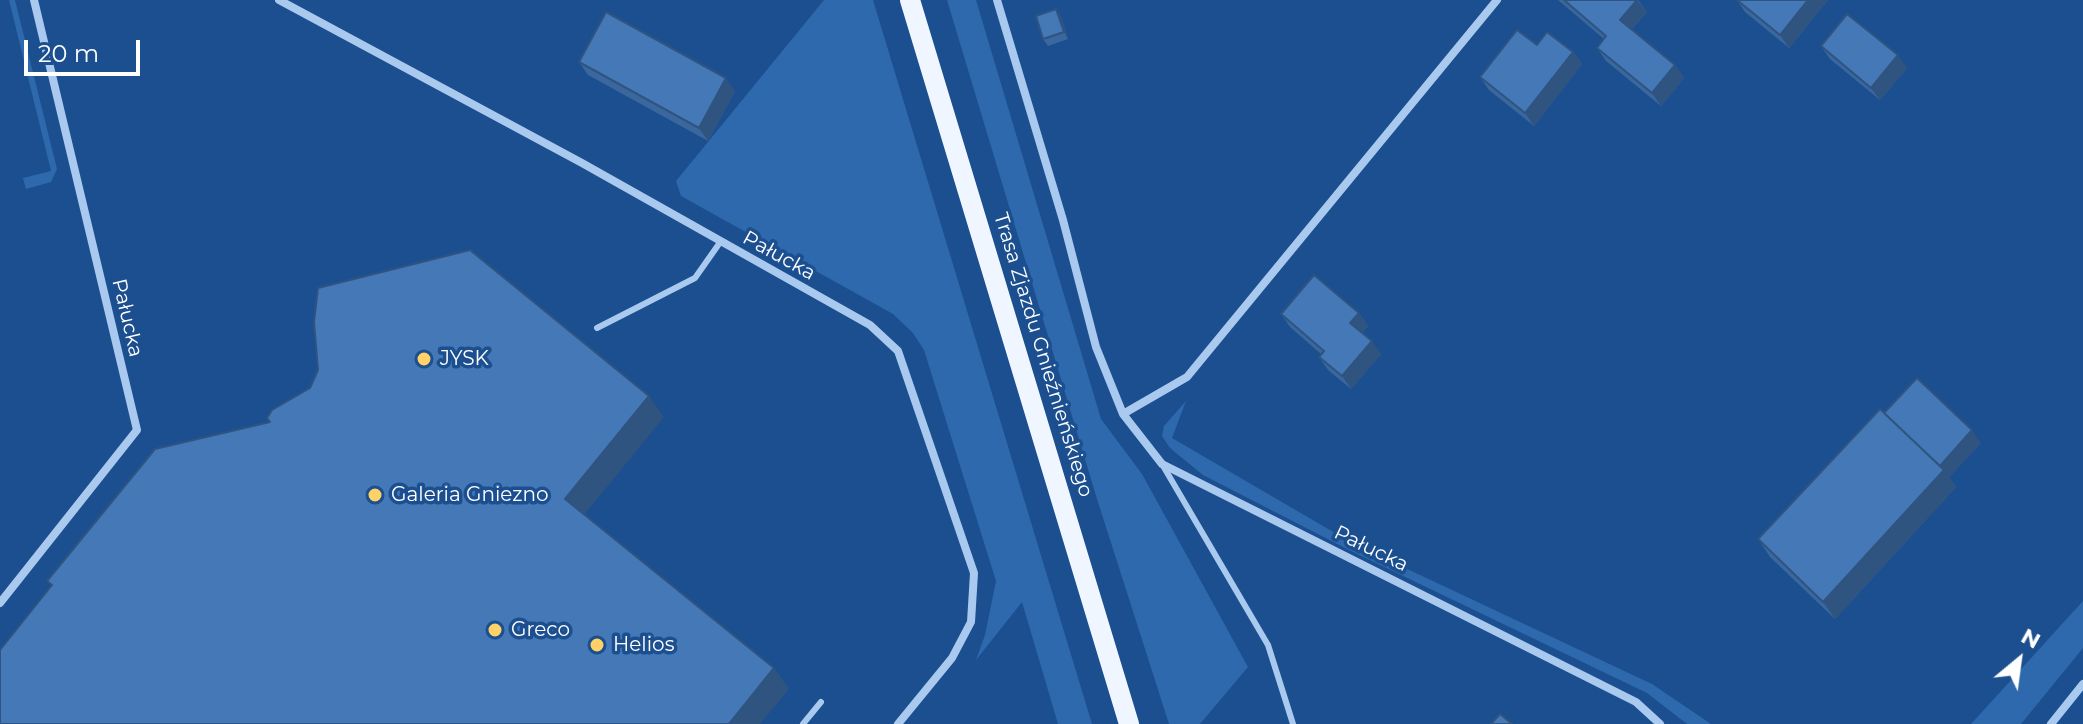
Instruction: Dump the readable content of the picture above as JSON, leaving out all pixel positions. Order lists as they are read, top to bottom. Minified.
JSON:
{"streets":{"main road":["Trasa Zjazdu Gnieźnieńskiego"],"street":["Pałucka"]},"places":["JYSK","Galeria Gniezno","Greco","Helios"],"scale_bar":"20 m","north":"top right"}
